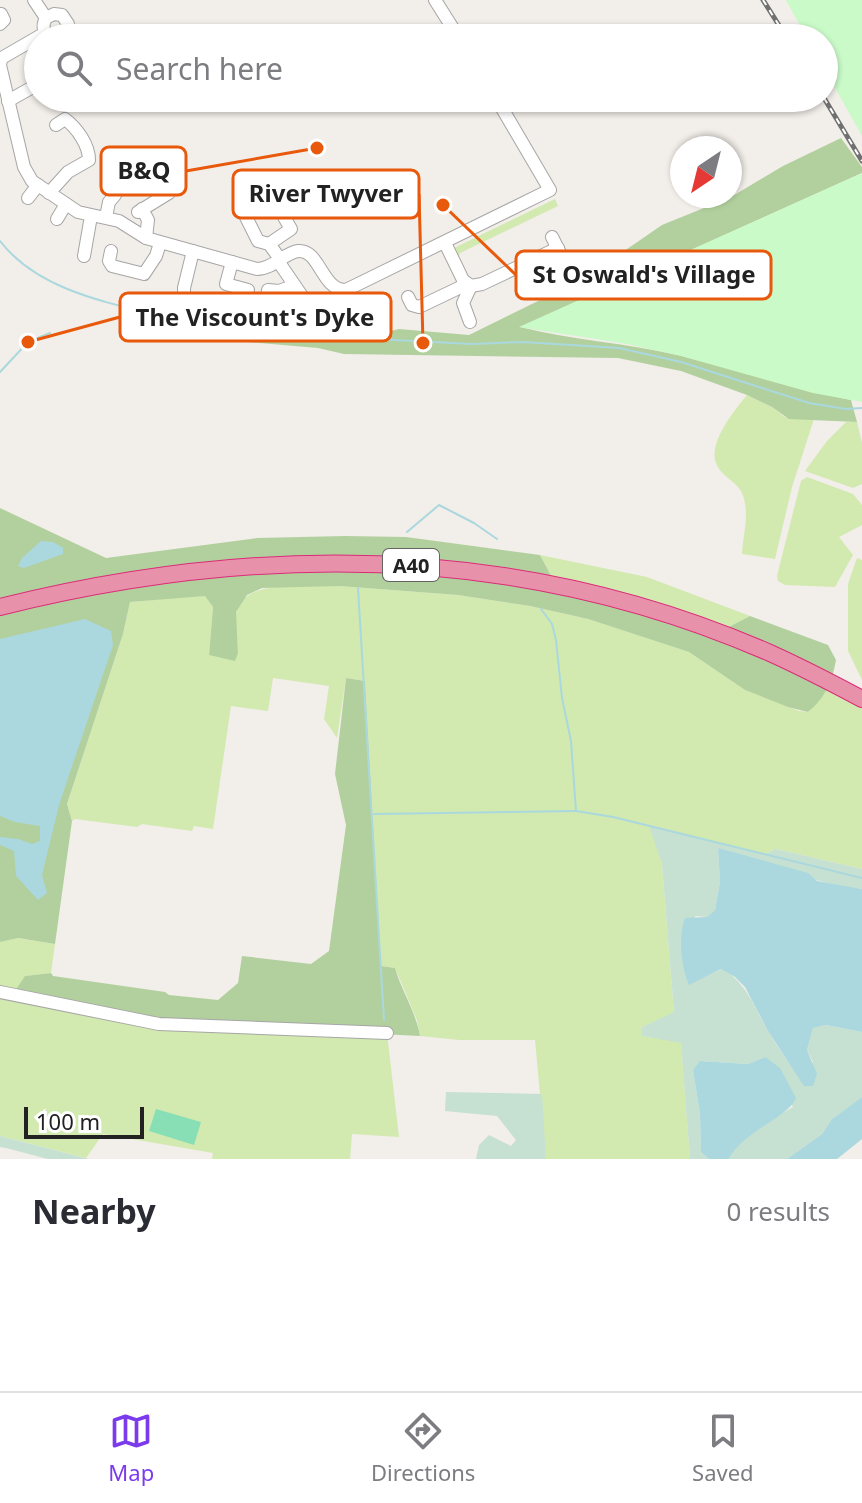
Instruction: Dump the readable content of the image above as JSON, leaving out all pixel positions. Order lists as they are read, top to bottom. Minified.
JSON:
{"streets":{"highway":["A40"]},"places":["B&Q","St Oswald's Village","The Viscount's Dyke","River Twyver"],"scale_bar":"100 m","north":"bottom left","page":{"search":"Search here","scale":"100 m","heading":["Nearby","0 results"],"nav":["Map","Directions","Saved"]}}
